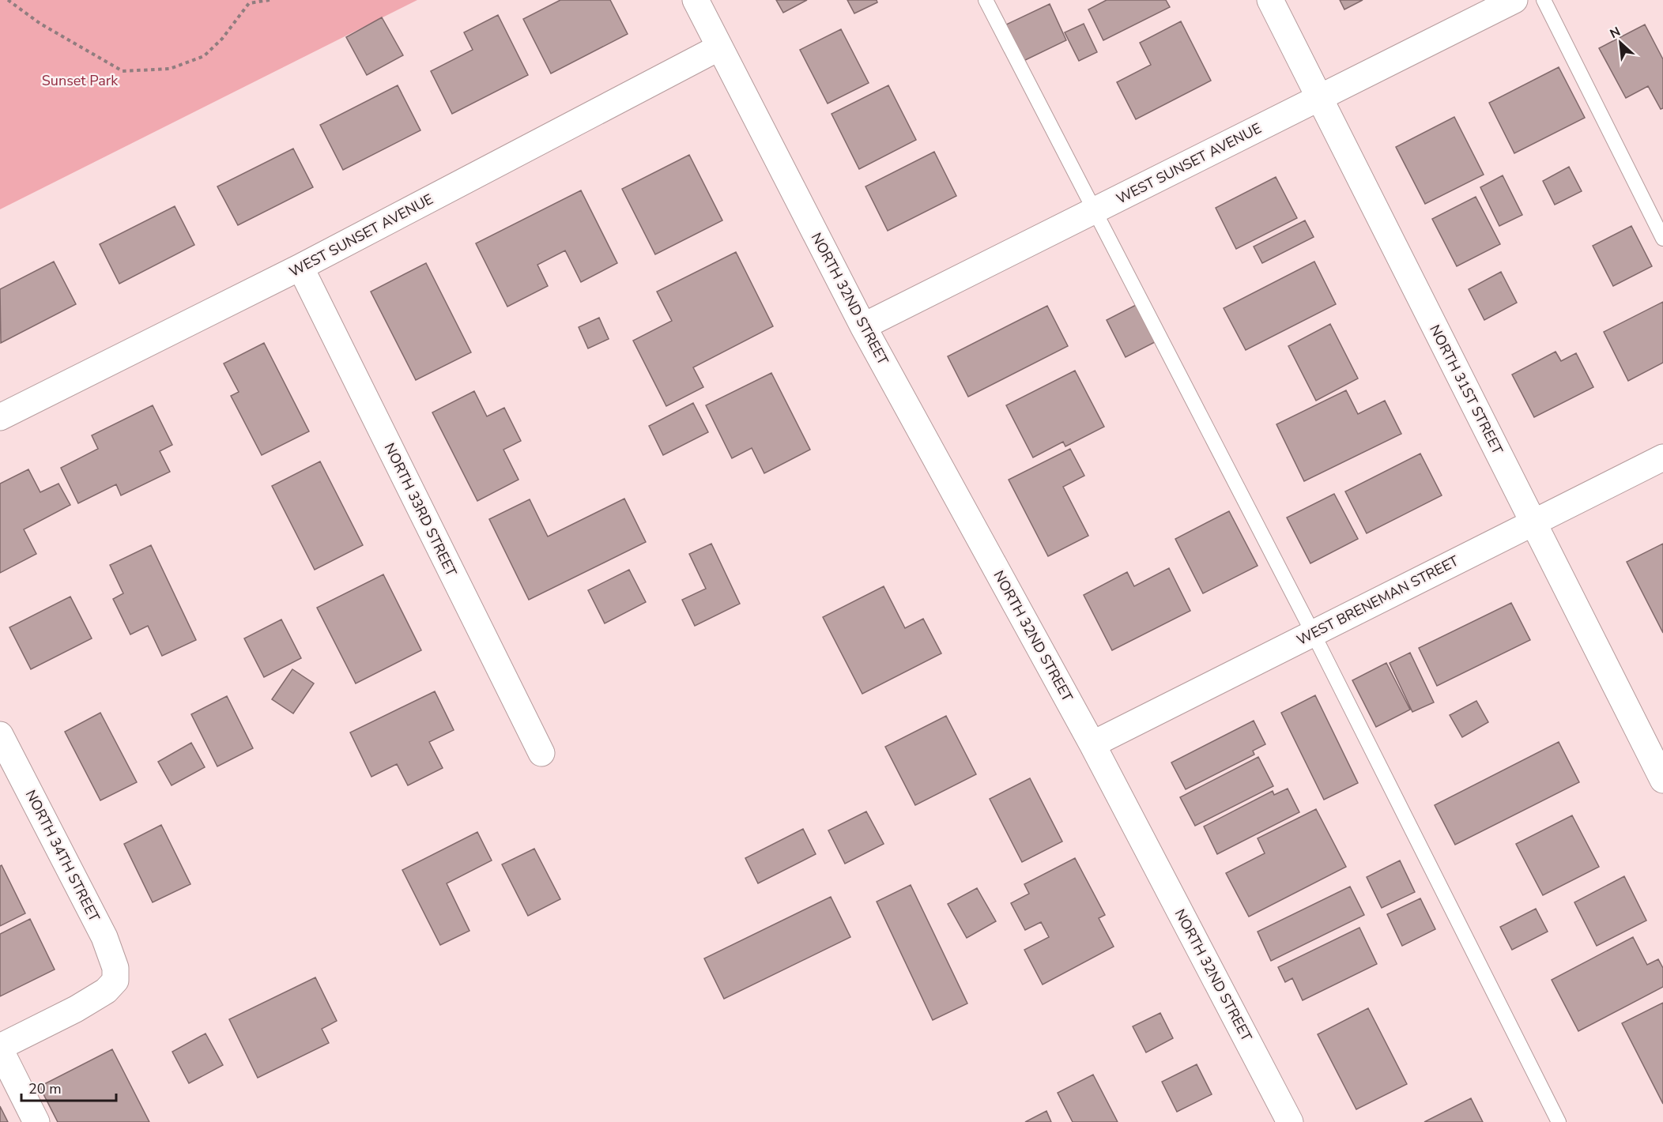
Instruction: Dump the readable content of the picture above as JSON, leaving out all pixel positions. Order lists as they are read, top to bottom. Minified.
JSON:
{"streets":{"street":["WEST SUNSET AVENUE","NORTH 32ND STREET","NORTH 31ST STREET","NORTH 33RD STREET","WEST BRENEMAN STREET","NORTH 34TH STREET"]},"crossings":[["WEST SUNSET AVENUE","NORTH 32ND STREET"],["WEST SUNSET AVENUE","NORTH 31ST STREET"],["WEST SUNSET AVENUE","NORTH 33RD STREET"],["NORTH 32ND STREET","WEST BRENEMAN STREET"],["NORTH 31ST STREET","WEST BRENEMAN STREET"]],"parks":["Sunset Park"],"scale_bar":"20 m","north":"top left"}
